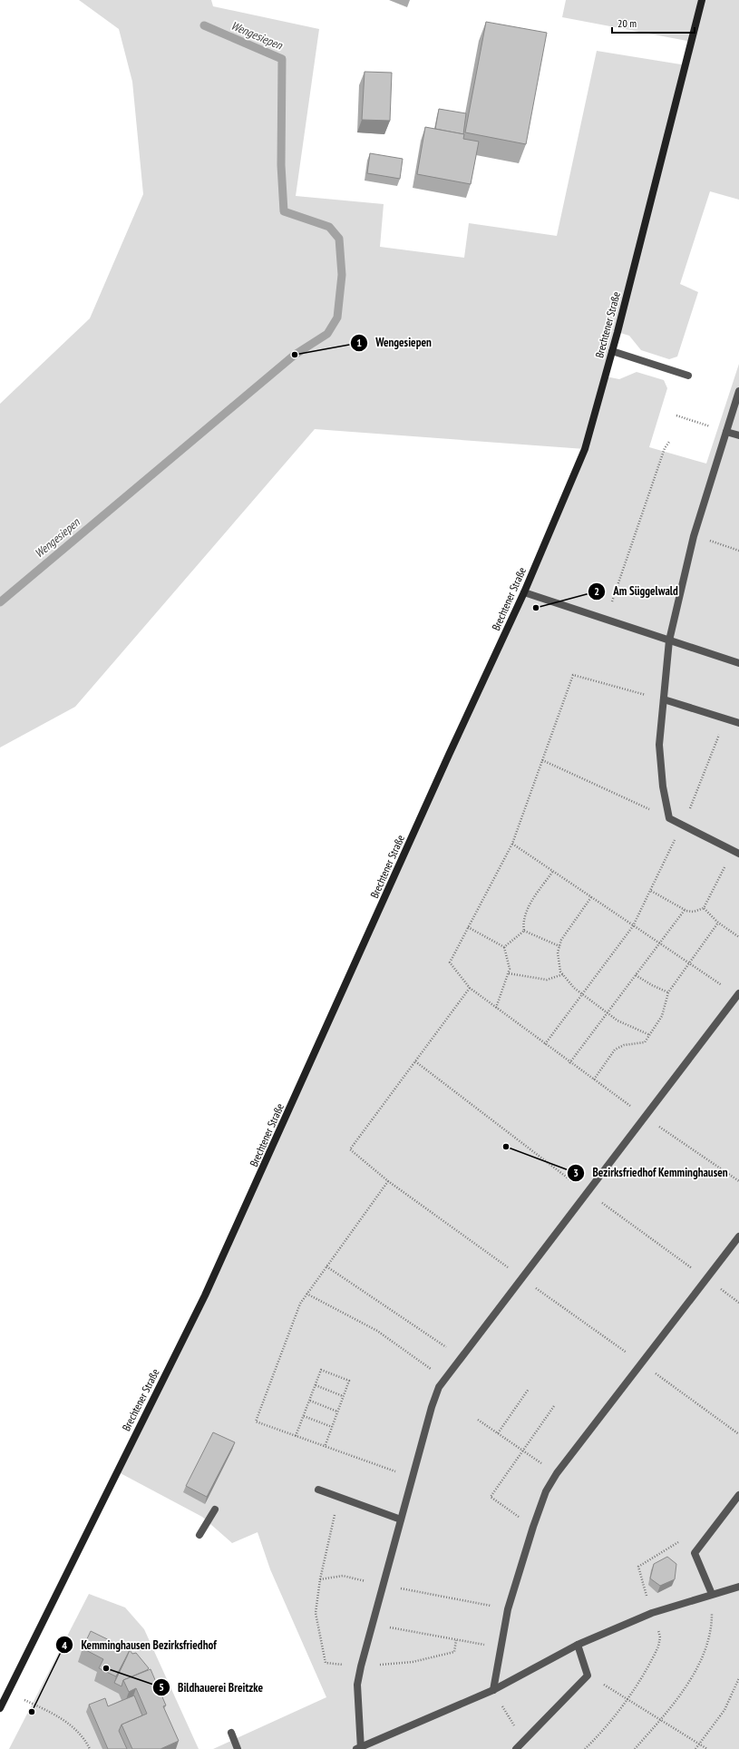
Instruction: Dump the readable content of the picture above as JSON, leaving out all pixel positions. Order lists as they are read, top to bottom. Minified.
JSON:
{"streets":{"street":["Brechtener Straße"]},"water":["Wengesiepen"],"places":["Wengesiepen","Am Süggelwald","Bezirksfriedhof Kemminghausen","Bildhauerei Breitzke","Kemminghausen Bezirksfriedhof"],"scale_bar":"20 m"}
